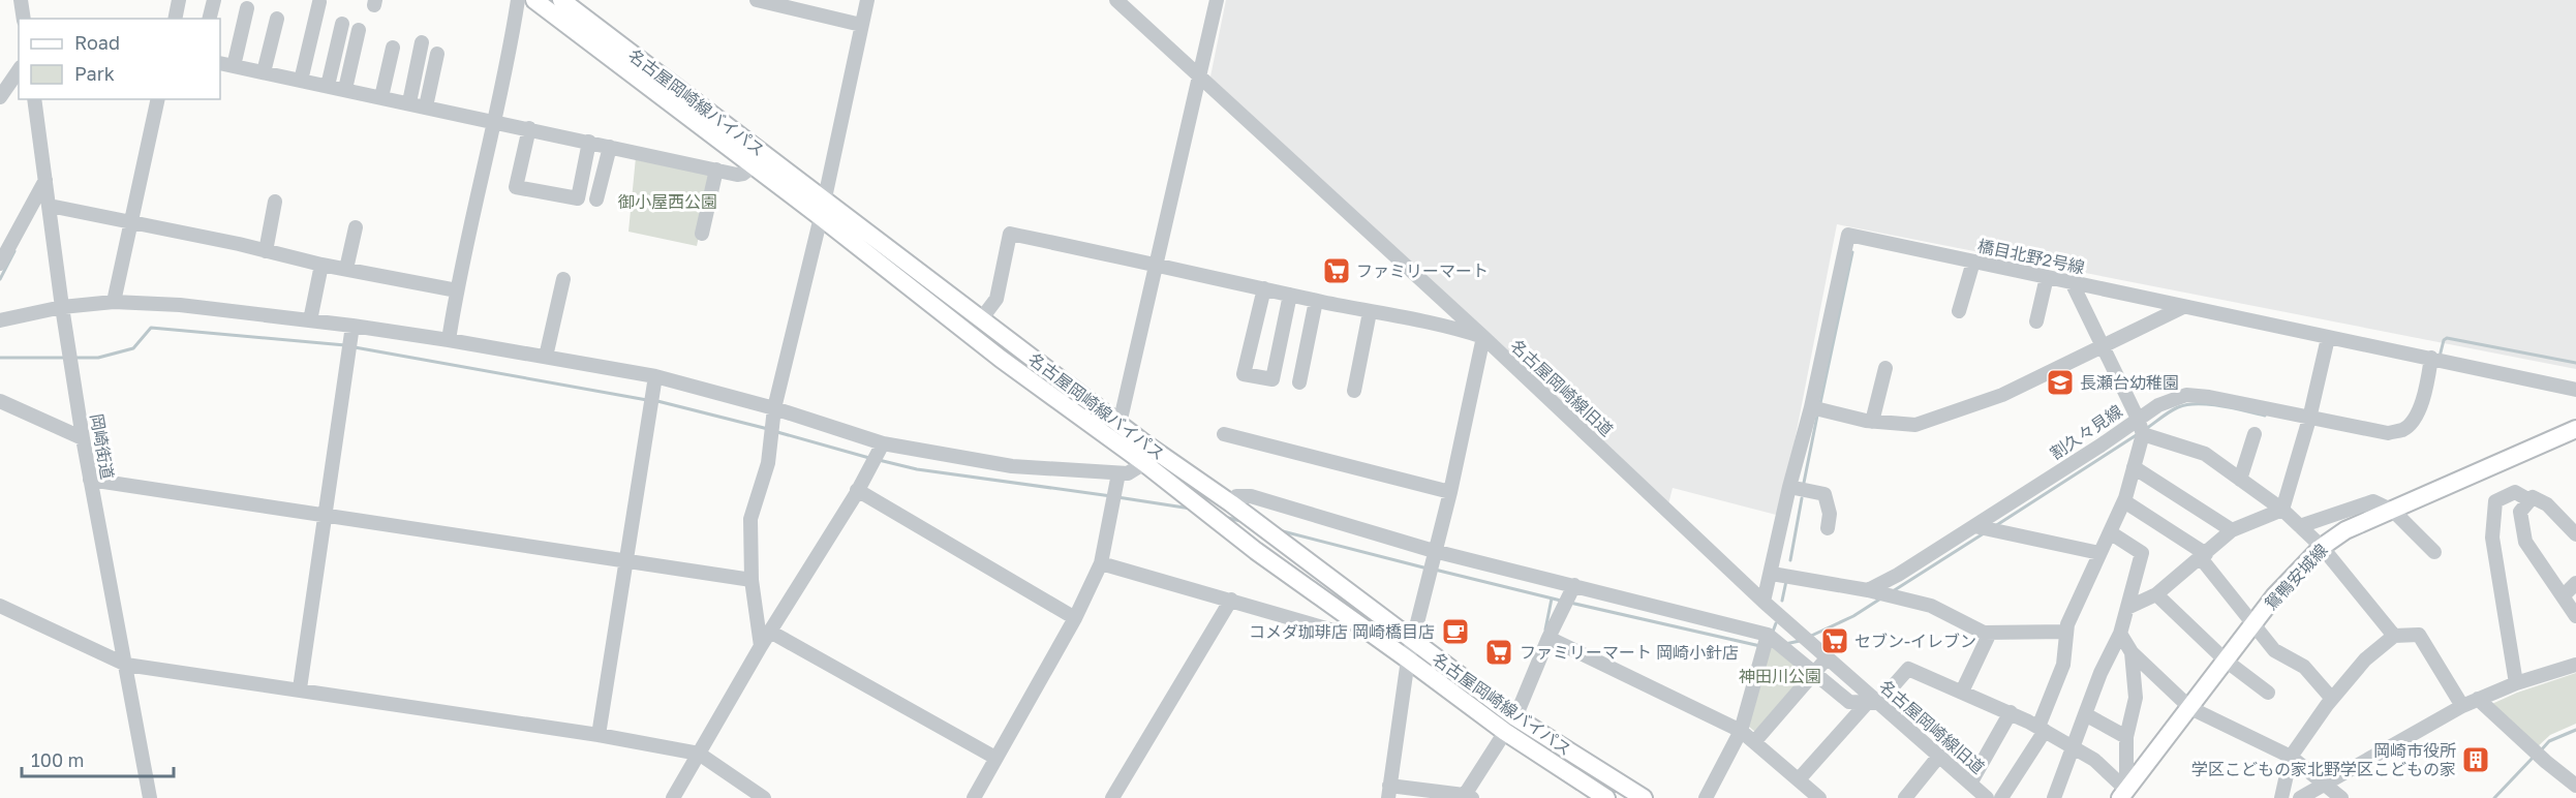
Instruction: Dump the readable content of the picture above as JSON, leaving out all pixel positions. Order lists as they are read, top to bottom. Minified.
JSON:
{"streets":{"main road":["名古屋岡崎線バイパス","鴛鴨安城線"],"street":["橋目北野2号線","名古屋岡崎線旧道","割久々見線","岡崎街道"]},"crossings":[["橋目北野2号線","名古屋岡崎線旧道"],["橋目北野2号線","割久々見線"]],"parks":["御小屋西公園","神田川公園"],"places":{"supermarket":["ファミリーマート","セブン-イレブン","ファミリーマート 岡崎小針店"],"school or university":["長瀬台幼稚園"],"cafe":["コメダ珈琲店 岡崎橋目店"],"building":["岡崎市役所 学区こどもの家北野学区こどもの家"]},"legend":["Road","Park"],"scale_bar":"100 m"}
